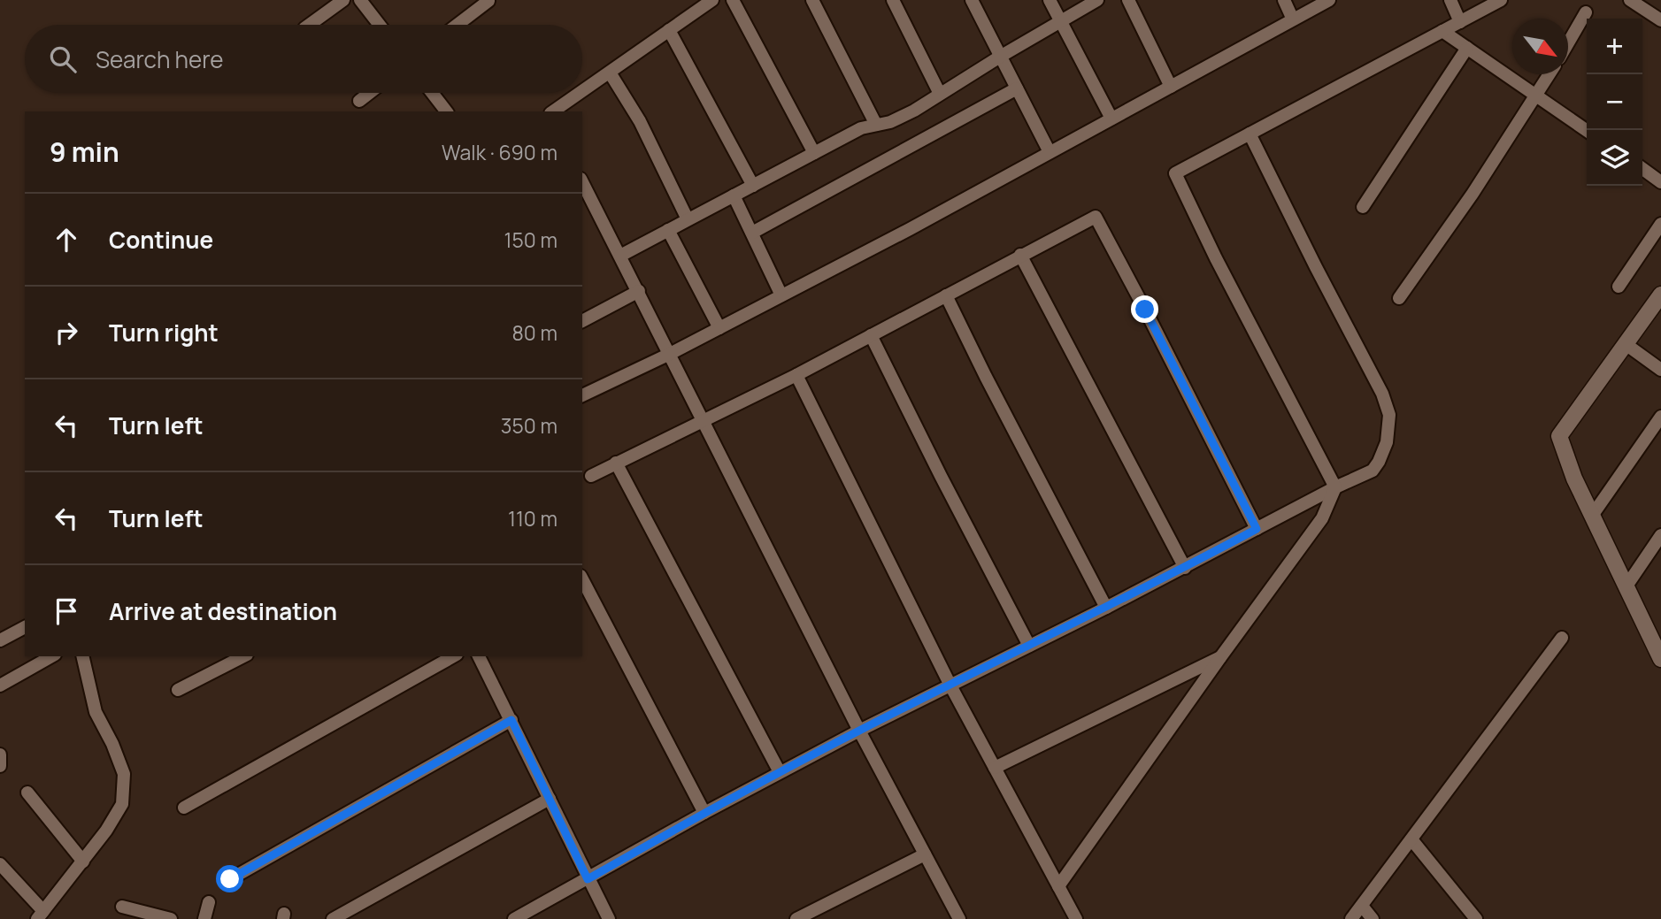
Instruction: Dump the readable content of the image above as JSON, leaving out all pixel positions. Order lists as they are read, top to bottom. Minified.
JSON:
{"north":"bottom right","page":{"map_buttons":["+","−"],"search":"Search here","heading":["9 min","Walk · 690 m"],"list":[["Continue","150 m"],["Turn right","80 m"],["Turn left","350 m"],["Turn left","110 m"],"Arrive at destination"]}}
